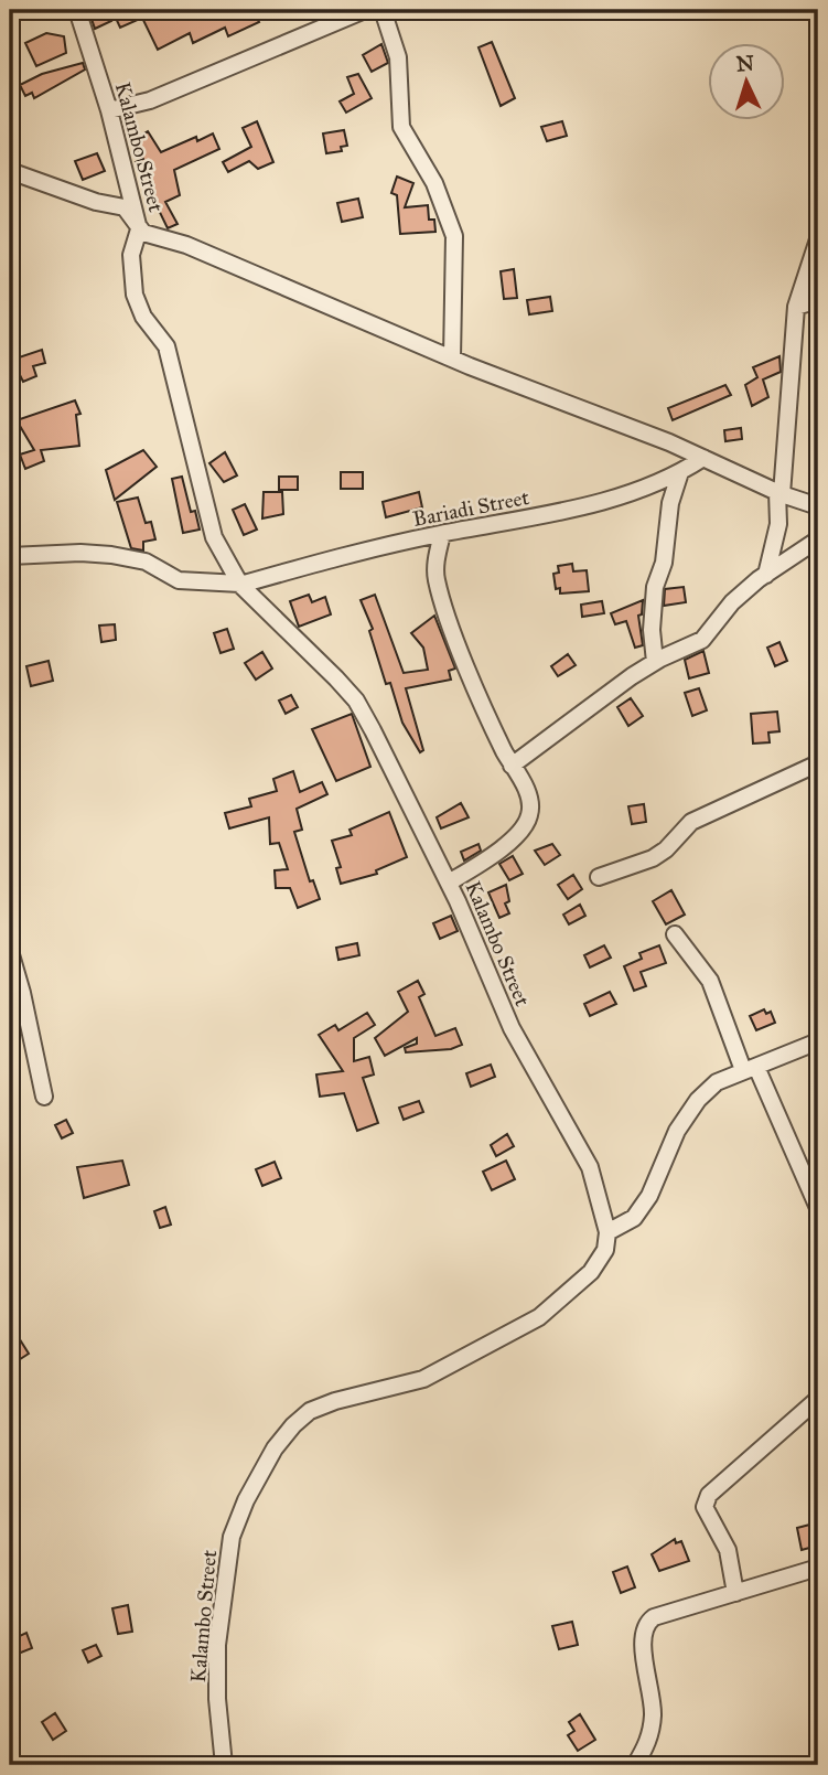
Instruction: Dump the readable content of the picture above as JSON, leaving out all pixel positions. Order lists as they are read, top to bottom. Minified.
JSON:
{"streets":{"street":["Kalambo Street","Bariadi Street"]},"crossings":[["Kalambo Street","Bariadi Street"]],"north":"top"}
